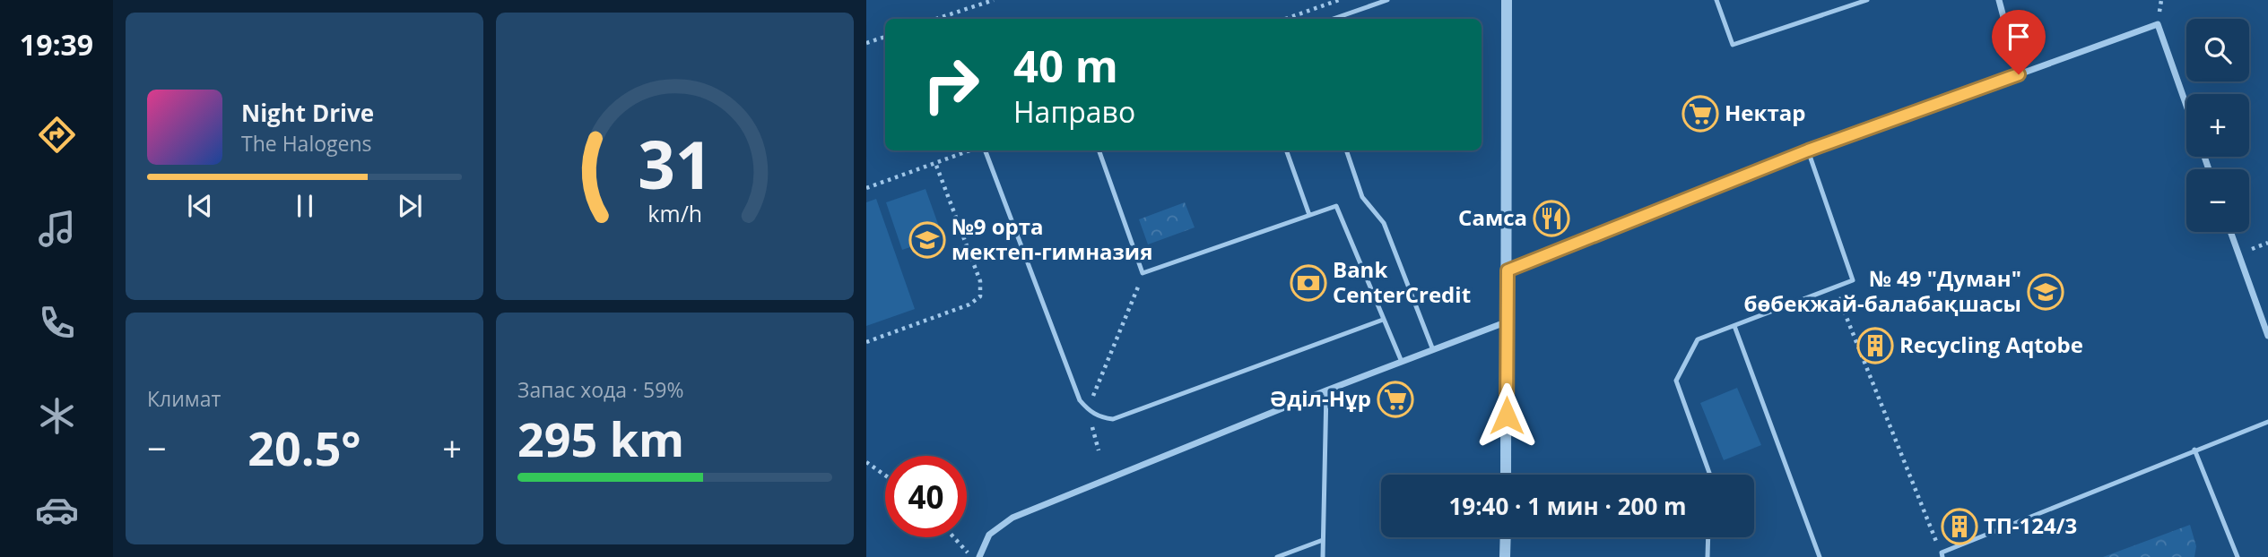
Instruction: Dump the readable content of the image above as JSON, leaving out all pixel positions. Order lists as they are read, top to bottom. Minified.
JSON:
{"places":{"supermarket":["Нектар","Әділ-Нұр"],"restaurant":["Самса"],"school or university":["№9 орта мектеп-гимназия","№ 49 \"Думан\" бөбекжай-балабақшасы"],"bank":["Bank CenterCredit"],"building":["Recycling Aqtobe","ТП-124/3"]},"page":{"tabs":"19:39","map_buttons":["+","−"],"turn":["40 m","Направо"],"song":["Night Drive","The Halogens"],"tile":["Климат",["Запас хода · 59%","295 km"]],"heat":["−","20.5°","+"],"limit":"40","trip":"19:40 · 1 мин · 200 m","gauge":["31","km/h"]}}
